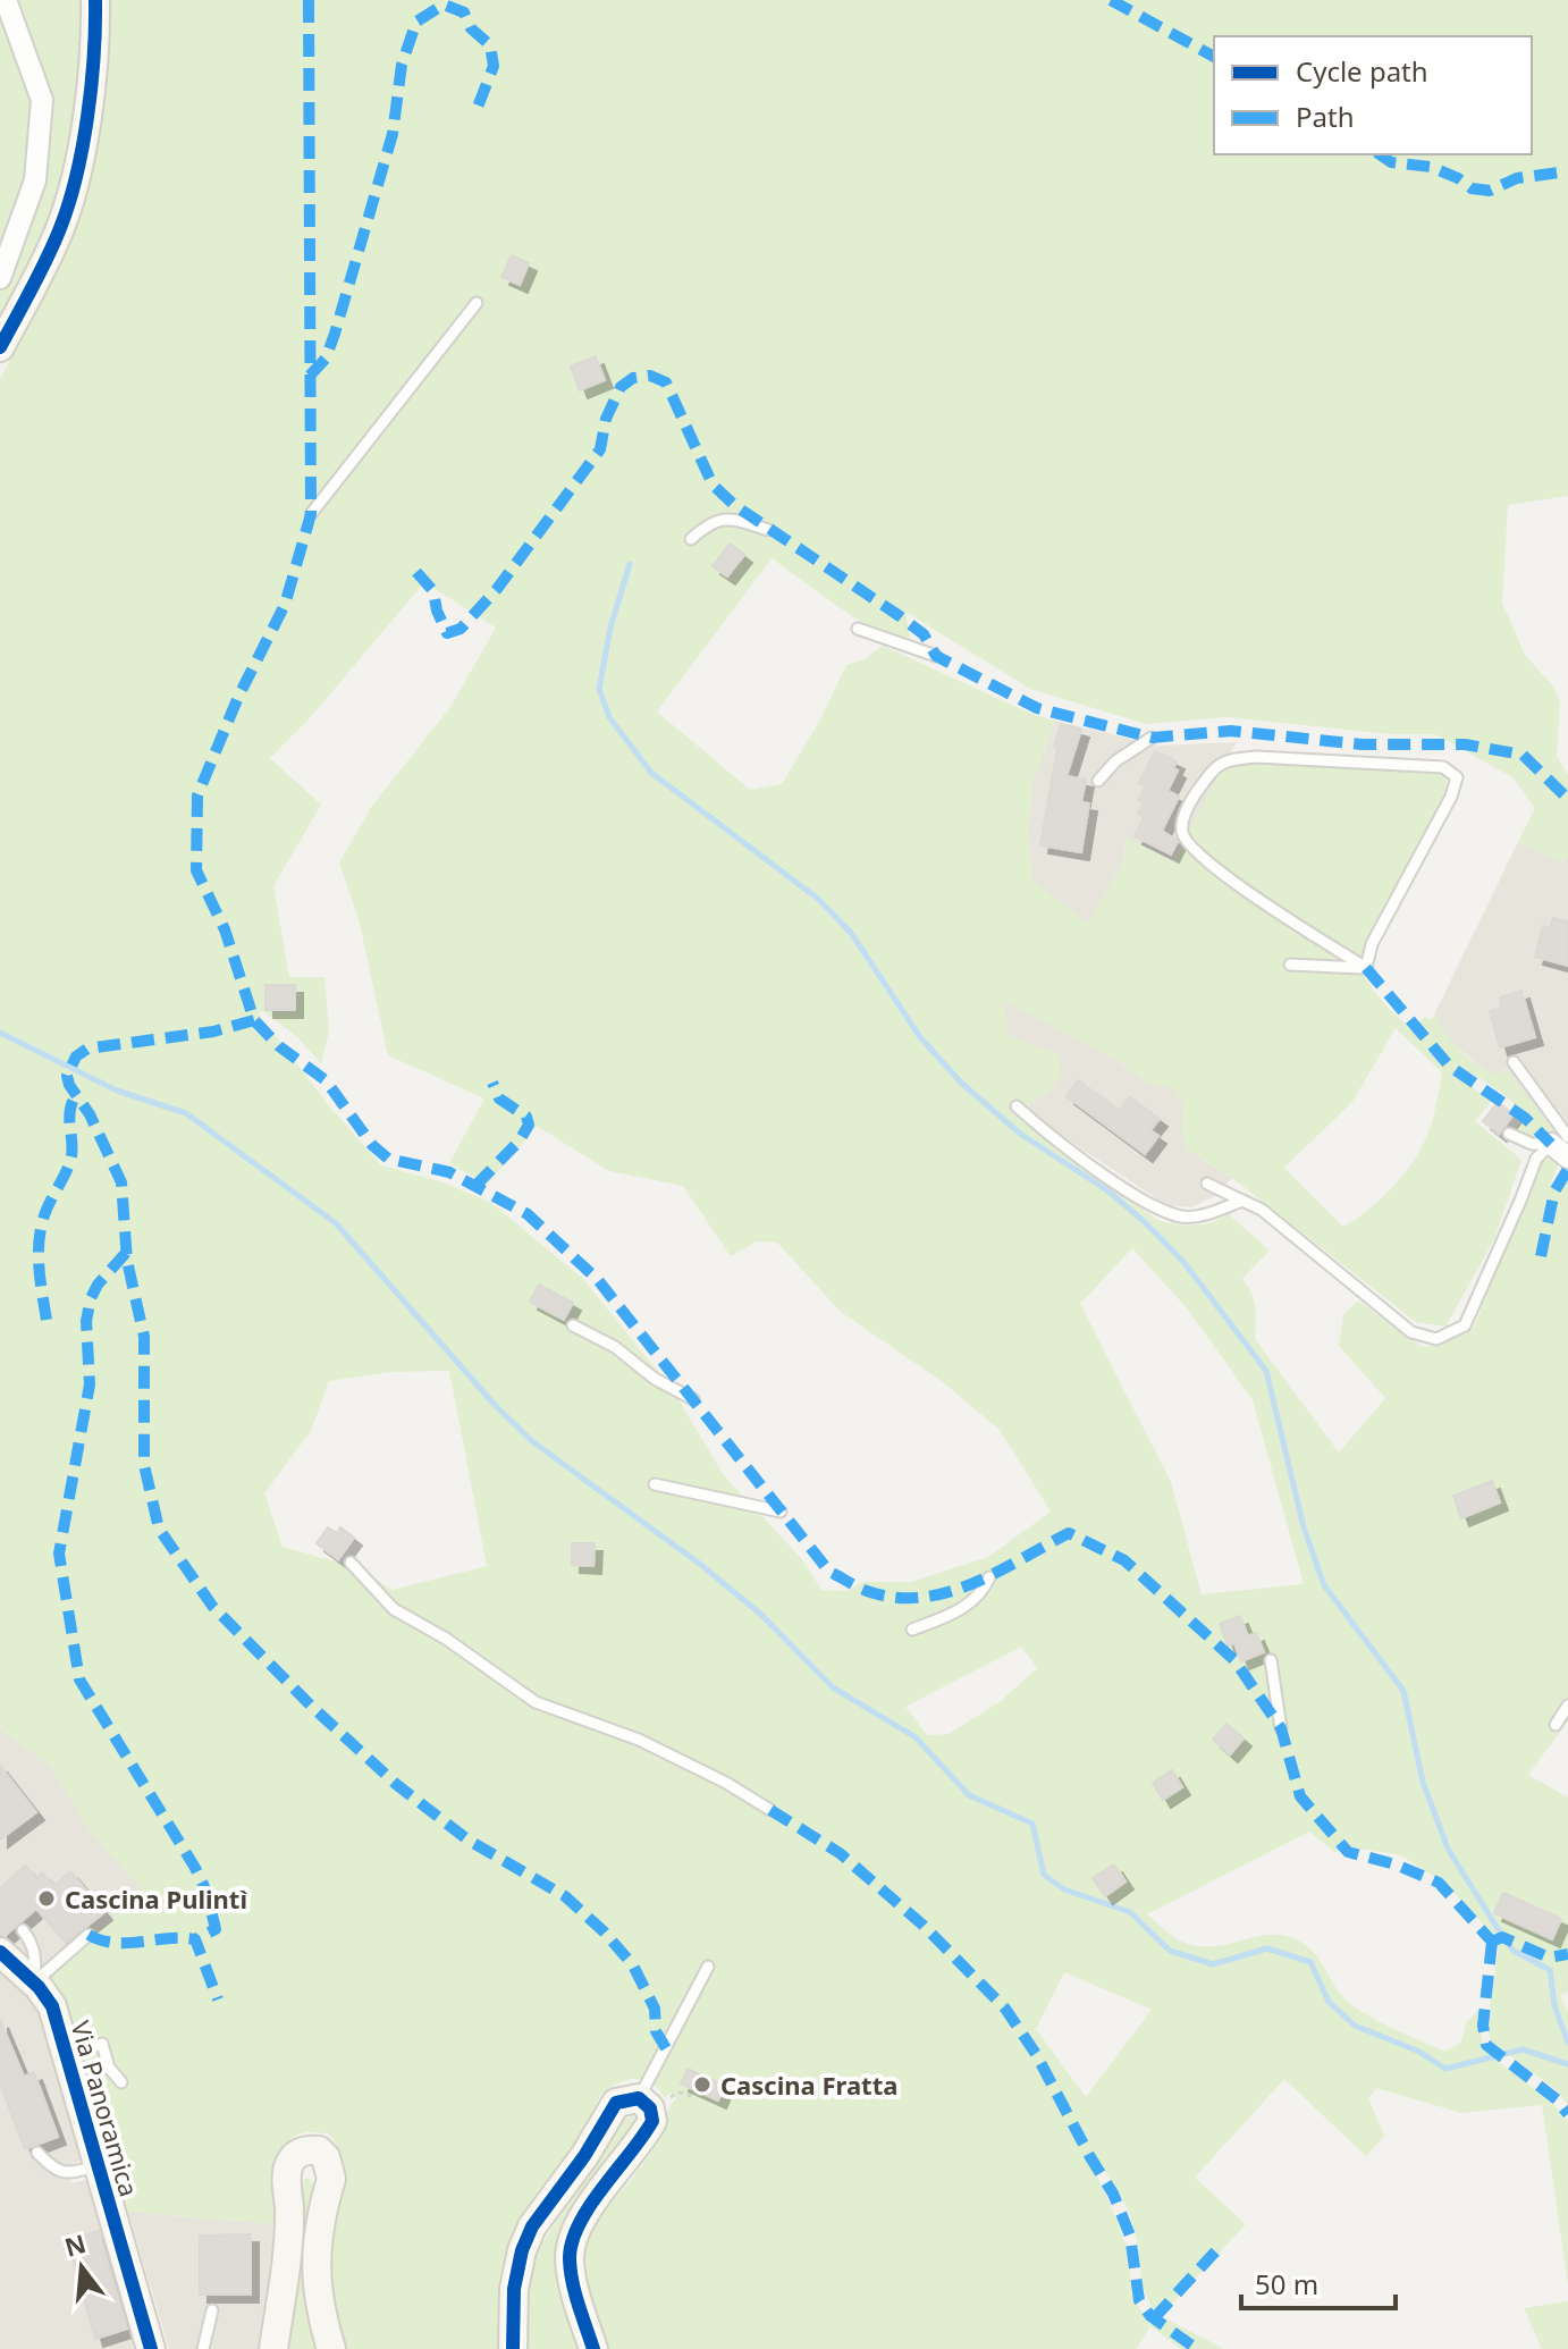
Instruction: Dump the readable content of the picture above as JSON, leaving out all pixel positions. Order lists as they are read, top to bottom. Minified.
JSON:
{"streets":{"street":["Via Panoramica"]},"places":["Cascina Pulintì","Cascina Fratta"],"legend":["Cycle path","Path"],"scale_bar":"50 m","north":"top"}
